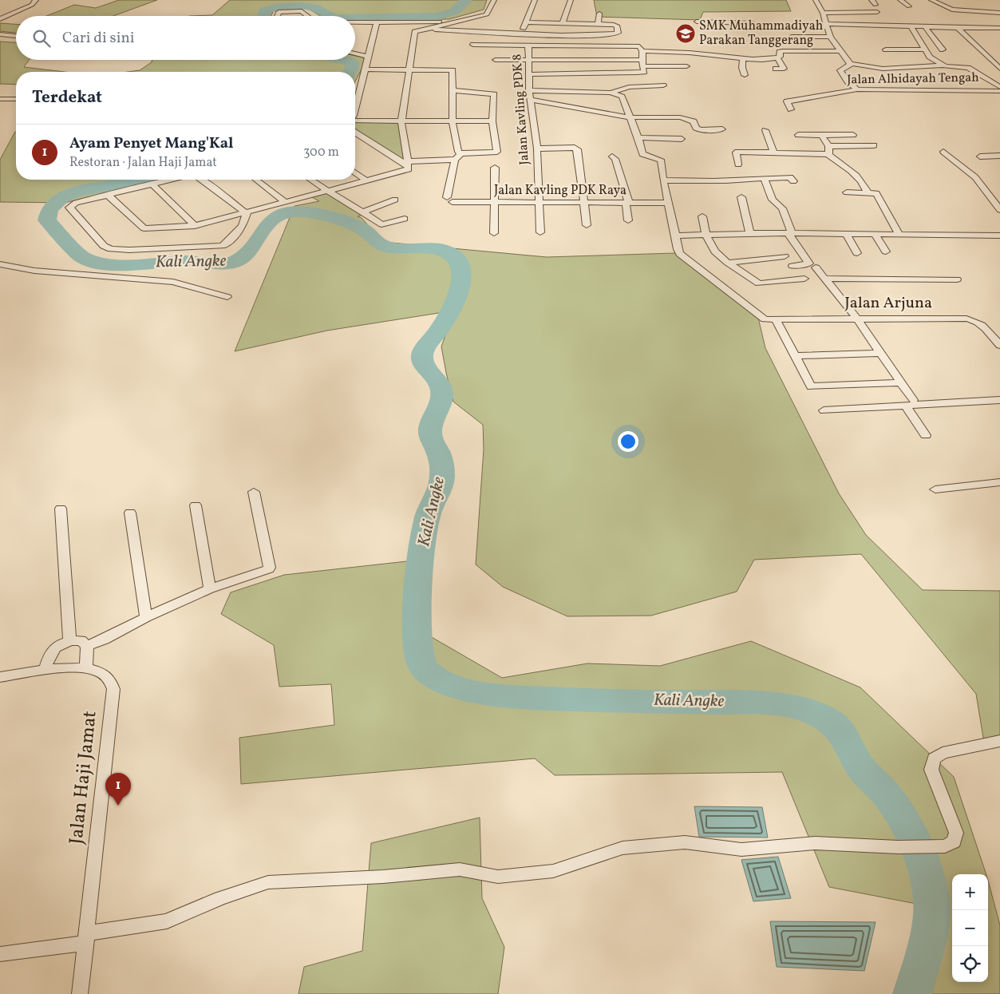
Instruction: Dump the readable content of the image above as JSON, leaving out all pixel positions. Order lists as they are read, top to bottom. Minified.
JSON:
{"streets":{"street":["Jalan Alhidayah Tengah","Jalan Kavling PDK 8","Jalan Kavling PDK Raya","Jalan Arjuna","Jalan Haji Jamat"]},"crossings":[["Jalan Kavling PDK 8","Jalan Kavling PDK Raya"]],"water":["Kali Angke"],"places":{"school or university":["SMK Muhammadiyah Parakan Tanggerang"]},"page":{"search":"Cari di sini","heading":"Terdekat","list":[{"mark":"1","name":"Ayam Penyet Mang'Kal","note":"Restoran · Jalan Haji Jamat","value":"300 m"}],"pins":"1","map_buttons":["+","−"]}}
